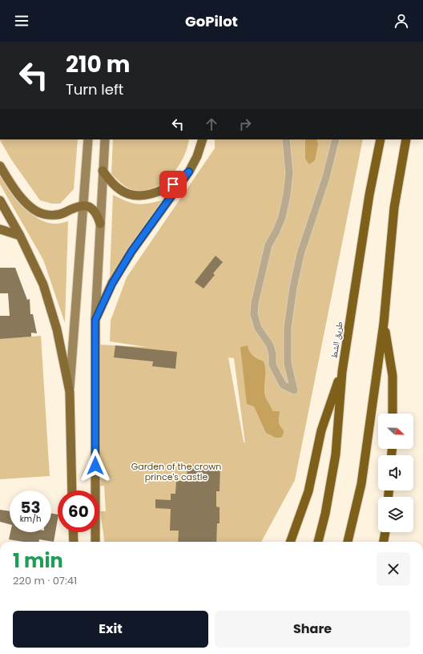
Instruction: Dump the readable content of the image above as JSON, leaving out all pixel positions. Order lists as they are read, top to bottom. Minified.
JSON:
{"streets":{"highway":["طريق الشط"]},"parks":["Garden of the crown prince's castle"],"north":"right","page":{"header":"GoPilot","turn":["210 m","Turn left"],"speed":"53 km/h","limit":"60","heading":["1 min","220 m · 07:41"],"buttons":["Exit","Share"]}}
